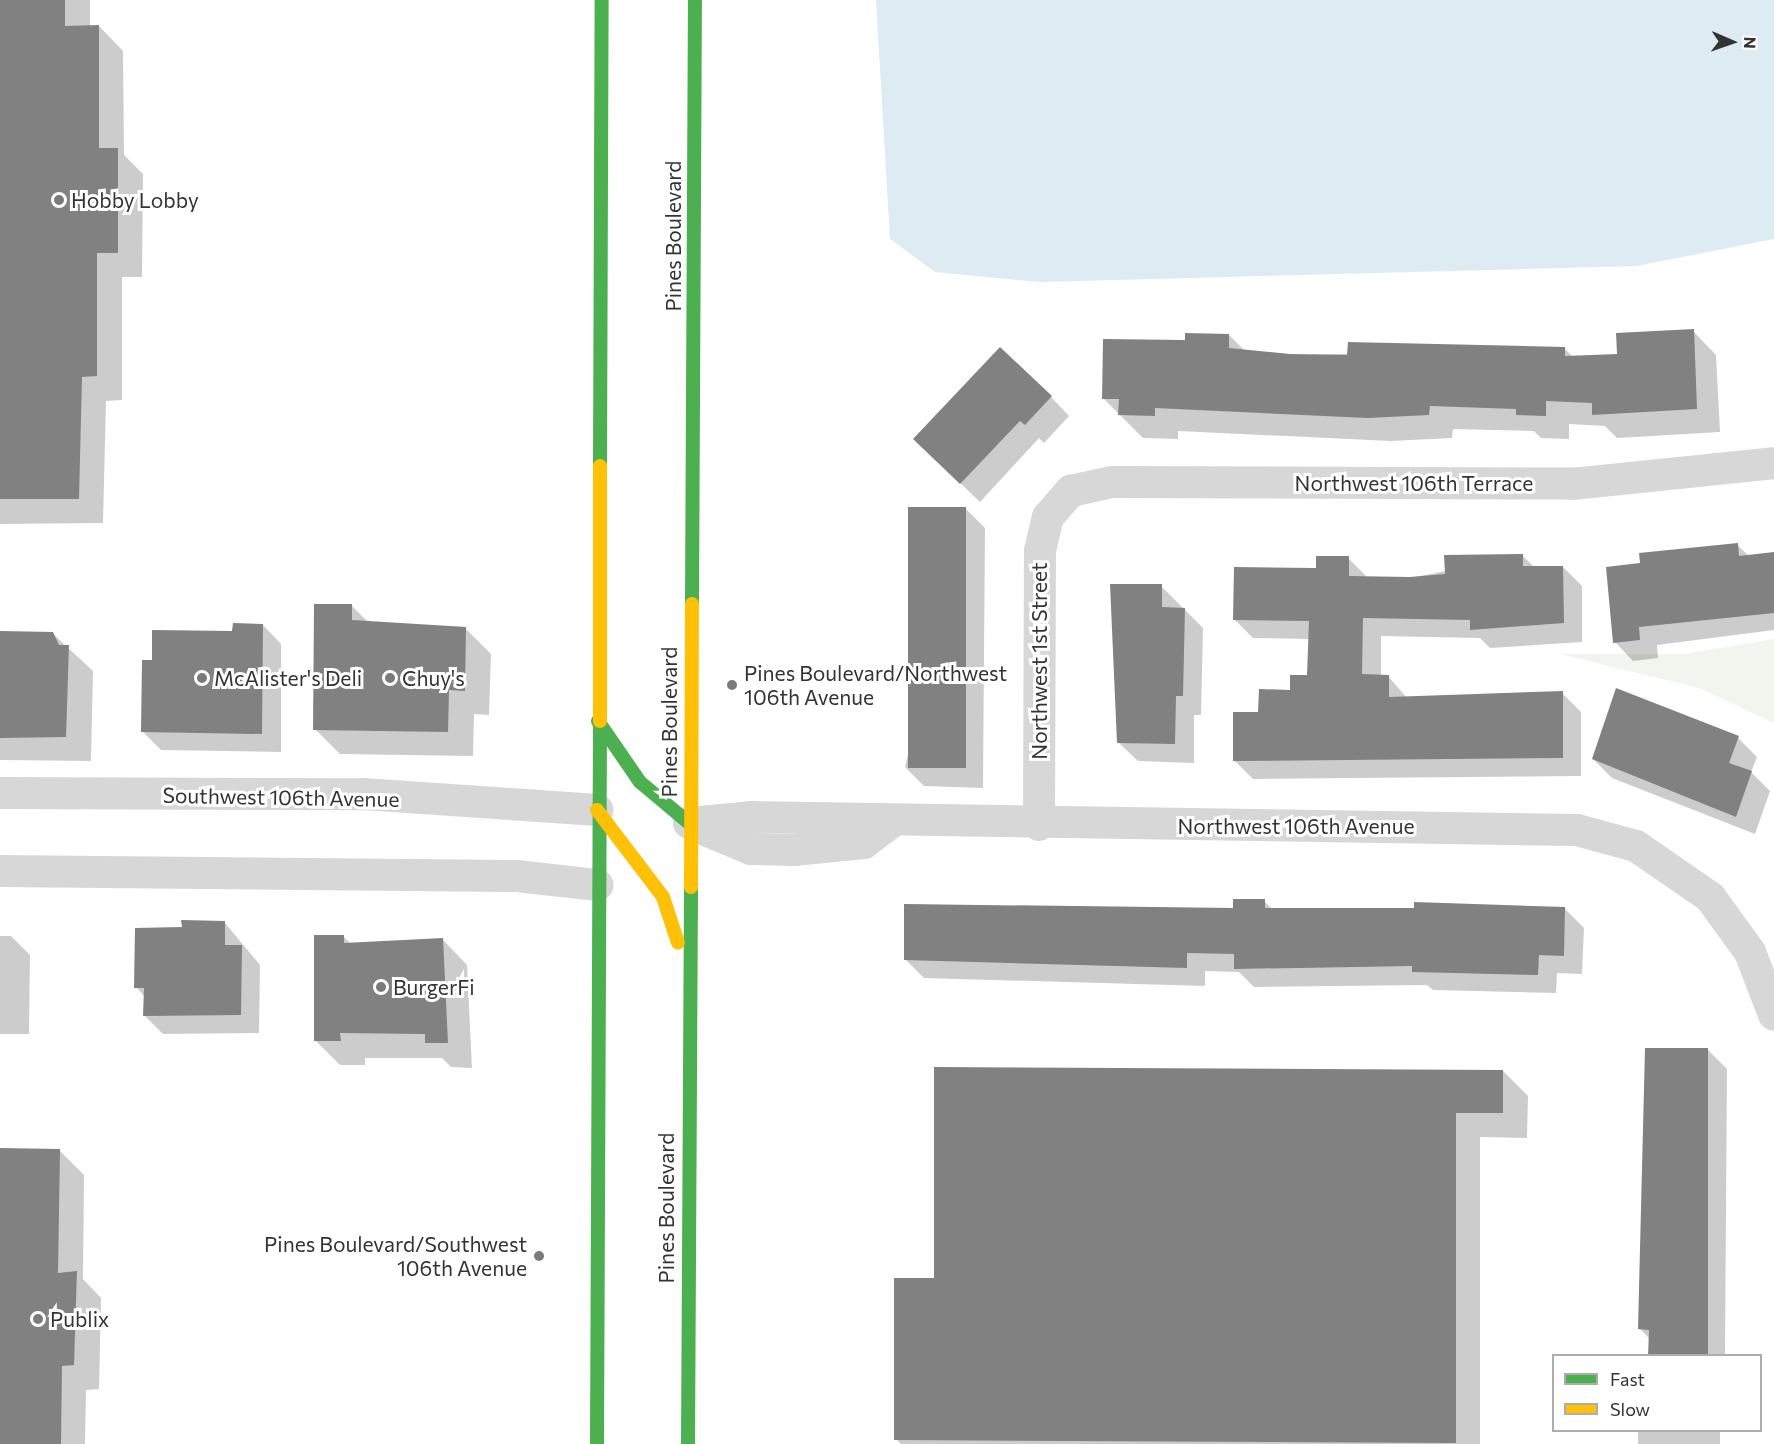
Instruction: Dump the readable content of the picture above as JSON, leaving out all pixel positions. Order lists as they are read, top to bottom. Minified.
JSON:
{"streets":{"highway":["Pines Boulevard"],"street":["Northwest 106th Terrace","Northwest 1st Street","Southwest 106th Avenue","Northwest 106th Avenue"]},"crossings":[["Pines Boulevard","Northwest 106th Avenue"],["Northwest 106th Terrace","Northwest 1st Street"],["Northwest 1st Street","Northwest 106th Avenue"]],"places":["Hobby Lobby","McAlister's Deli","Chuy's","Pines Boulevard/Northwest 106th Avenue","BurgerFi","Pines Boulevard/Southwest 106th Avenue","Publix"],"legend":["Fast","Slow"],"north":"right"}
